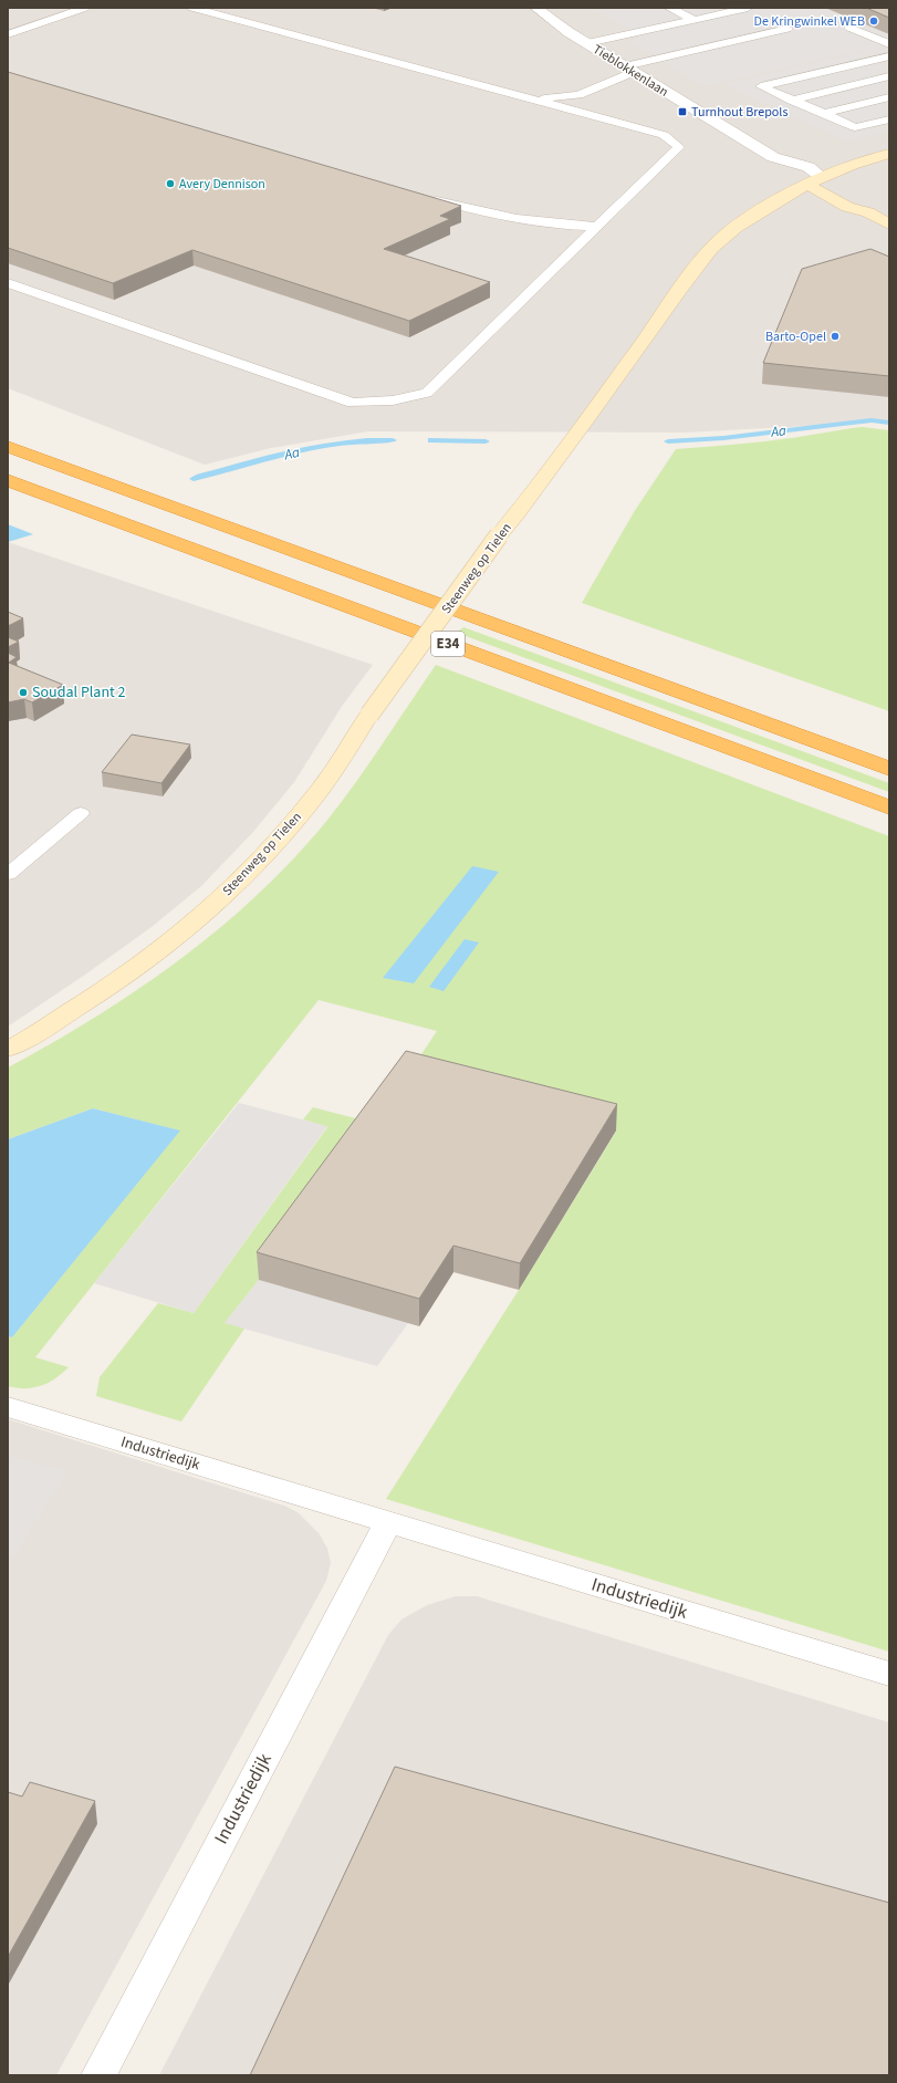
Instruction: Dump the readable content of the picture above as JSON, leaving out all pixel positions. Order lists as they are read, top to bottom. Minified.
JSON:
{"streets":{"highway":["E34"],"street":["Tieblokkenlaan","Steenweg op Tielen","Industriedijk"]},"crossings":[["Tieblokkenlaan","Steenweg op Tielen"]],"water":["Aa"],"places":{"other":["De Kringwinkel WEB","Avery Dennison","Barto-Opel","Soudal Plant 2"],"transit":["Turnhout Brepols"]}}
